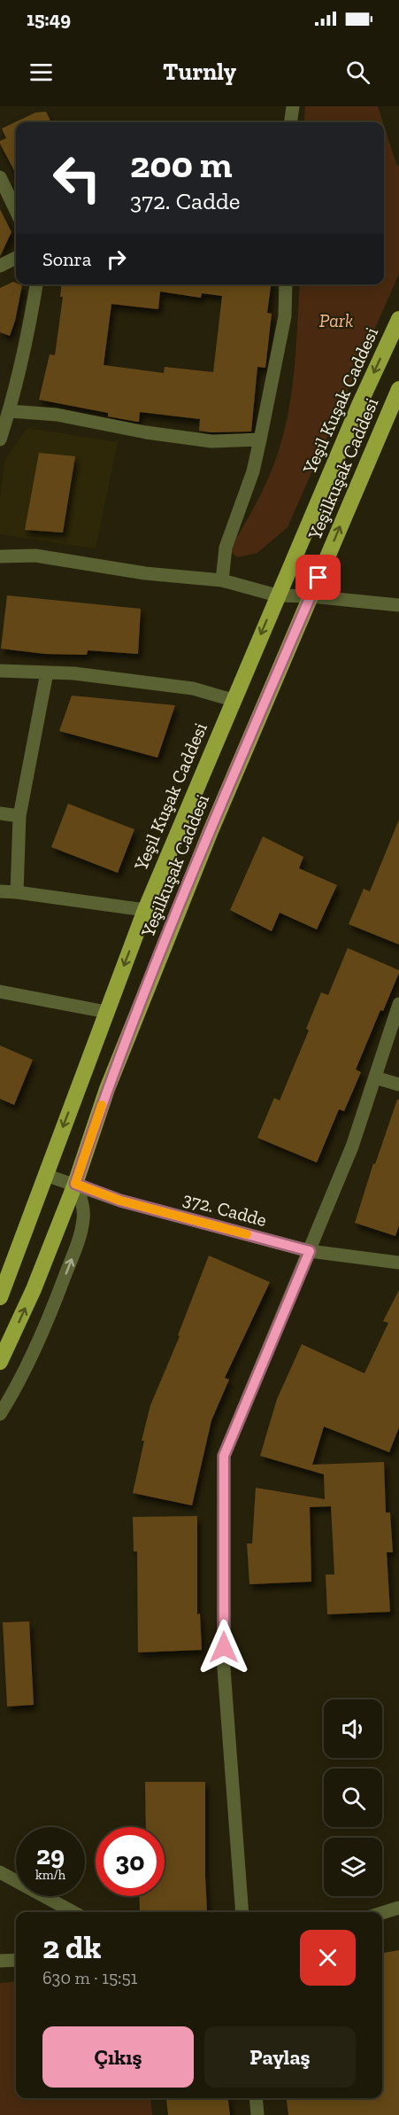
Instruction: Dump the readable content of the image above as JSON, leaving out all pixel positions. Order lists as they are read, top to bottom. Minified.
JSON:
{"streets":{"main road":["Yeşil Kuşak Caddesi","Yeşilkuşak Caddesi"],"street":["372. Cadde"]},"crossings":[["Yeşil Kuşak Caddesi","372. Cadde"],["Yeşilkuşak Caddesi","372. Cadde"]],"one_way":["Yeşil Kuşak Caddesi","Yeşilkuşak Caddesi"],"parks":["Park"],"page":{"status":"15:49","header":"Turnly","turn":["200 m","372. Cadde"],"then":"Sonra","speed":"29 km/h","limit":"30","heading":["2 dk","630 m · 15:51"],"buttons":["Çıkış","Paylaş"]}}
